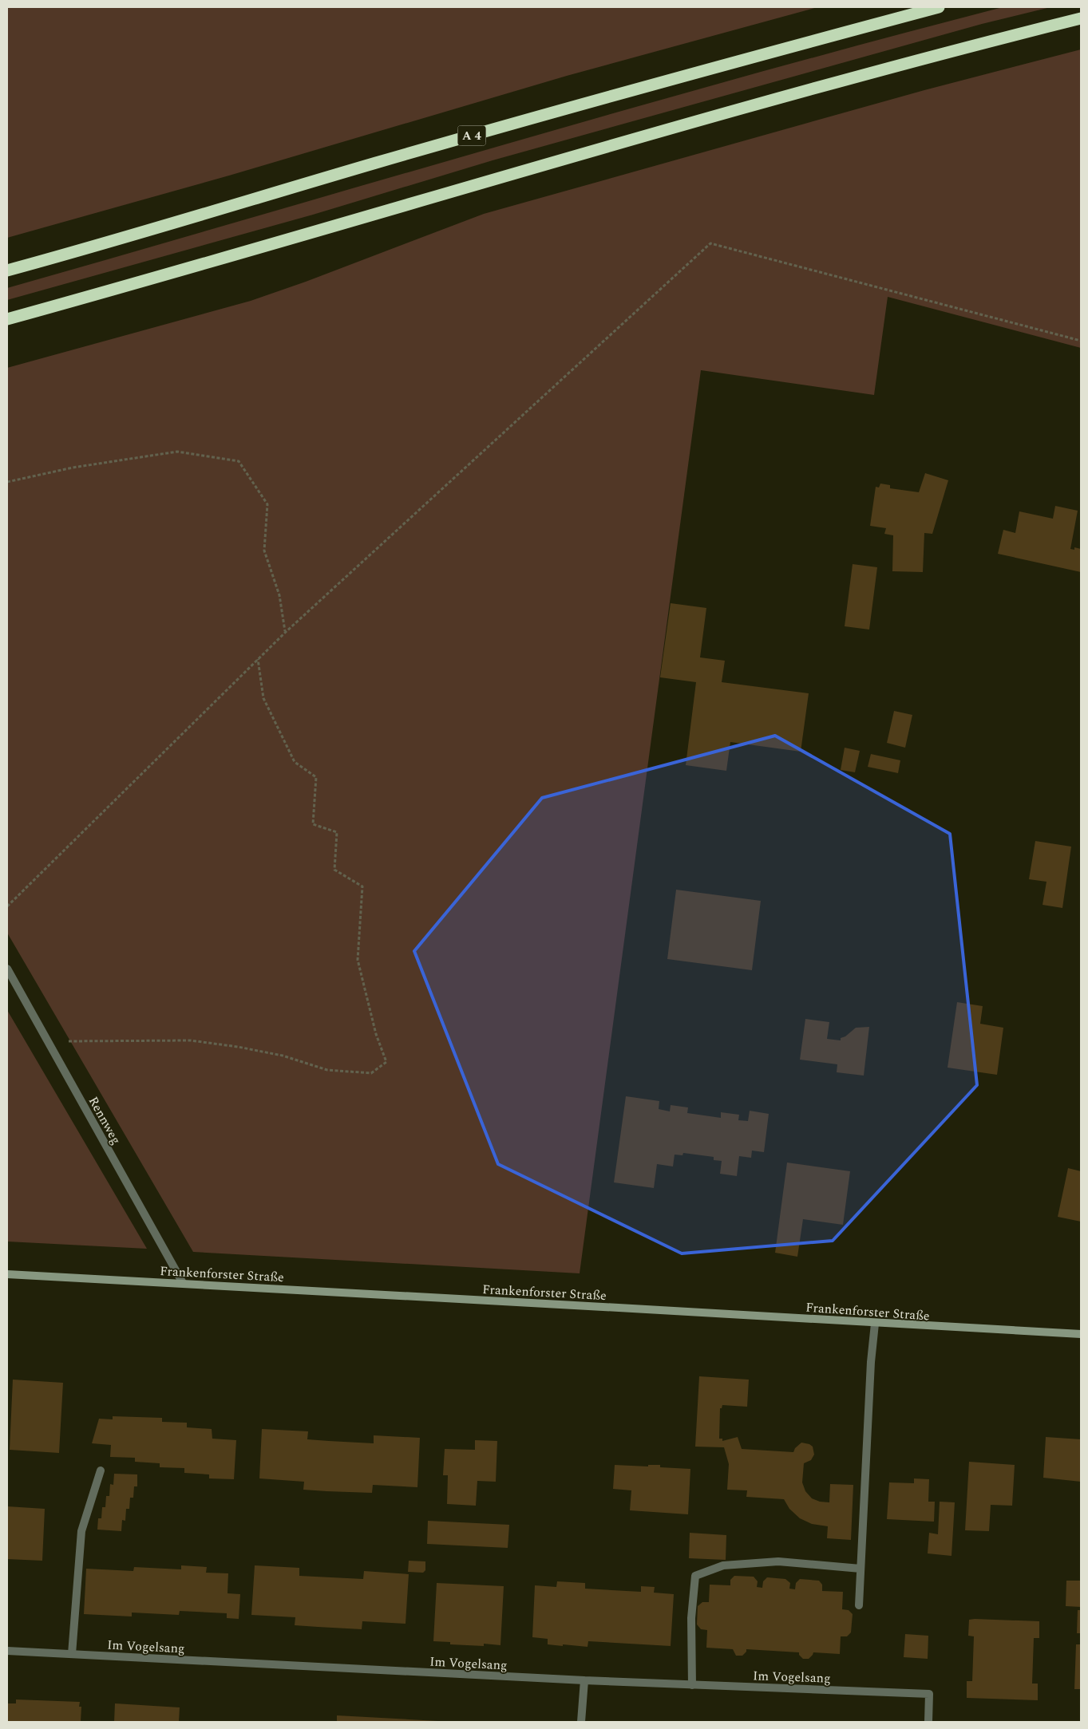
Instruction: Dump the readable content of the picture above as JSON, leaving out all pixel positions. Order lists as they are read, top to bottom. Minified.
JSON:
{"streets":{"highway":["A 4"],"main road":["Frankenforster Straße"],"street":["Rennweg","Im Vogelsang"]},"crossings":[["Rennweg","Frankenforster Straße"]]}
